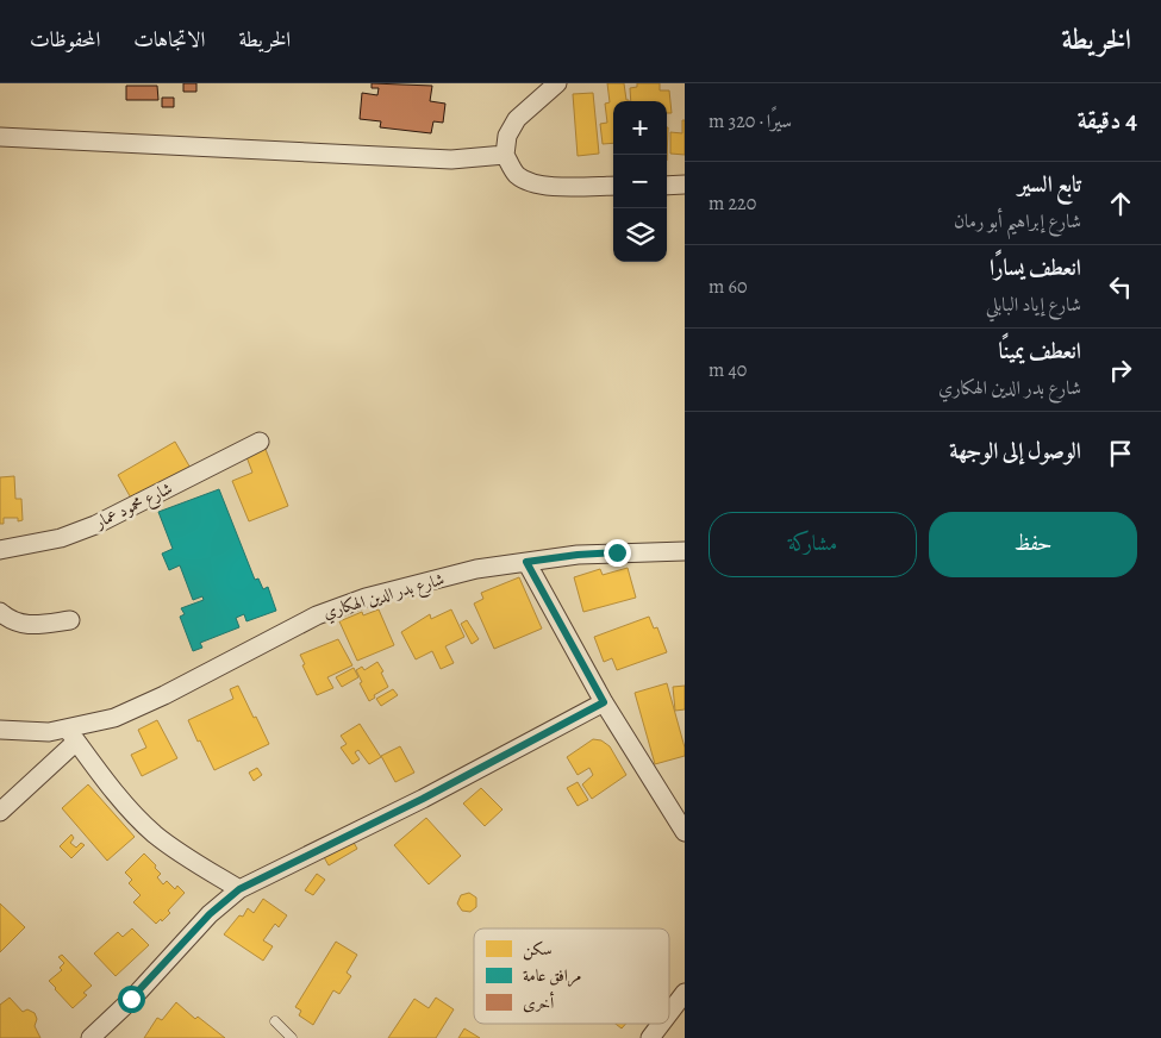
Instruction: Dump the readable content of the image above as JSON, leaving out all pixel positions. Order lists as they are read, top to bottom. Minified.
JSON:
{"streets":{"street":["شارع محمود عمار","شارع بدر الدين الهكاري"]},"legend":["سكن","مرافق عامة","أخرى"],"page":{"header":"الخريطة","nav":["الخريطة","الاتجاهات","المحفوظات"],"heading":["4 دقيقة","سيرًا · 320 m"],"map_buttons":["+","−"],"list":[["تابع السير","شارع إبراهيم أبو رمان","220 m"],["انعطف يسارًا","شارع إياد البابلي","60 m"],["انعطف يمينًا","شارع بدر الدين الهكاري","40 m"],"الوصول إلى الوجهة"],"buttons":["حفظ","مشاركة"]}}
